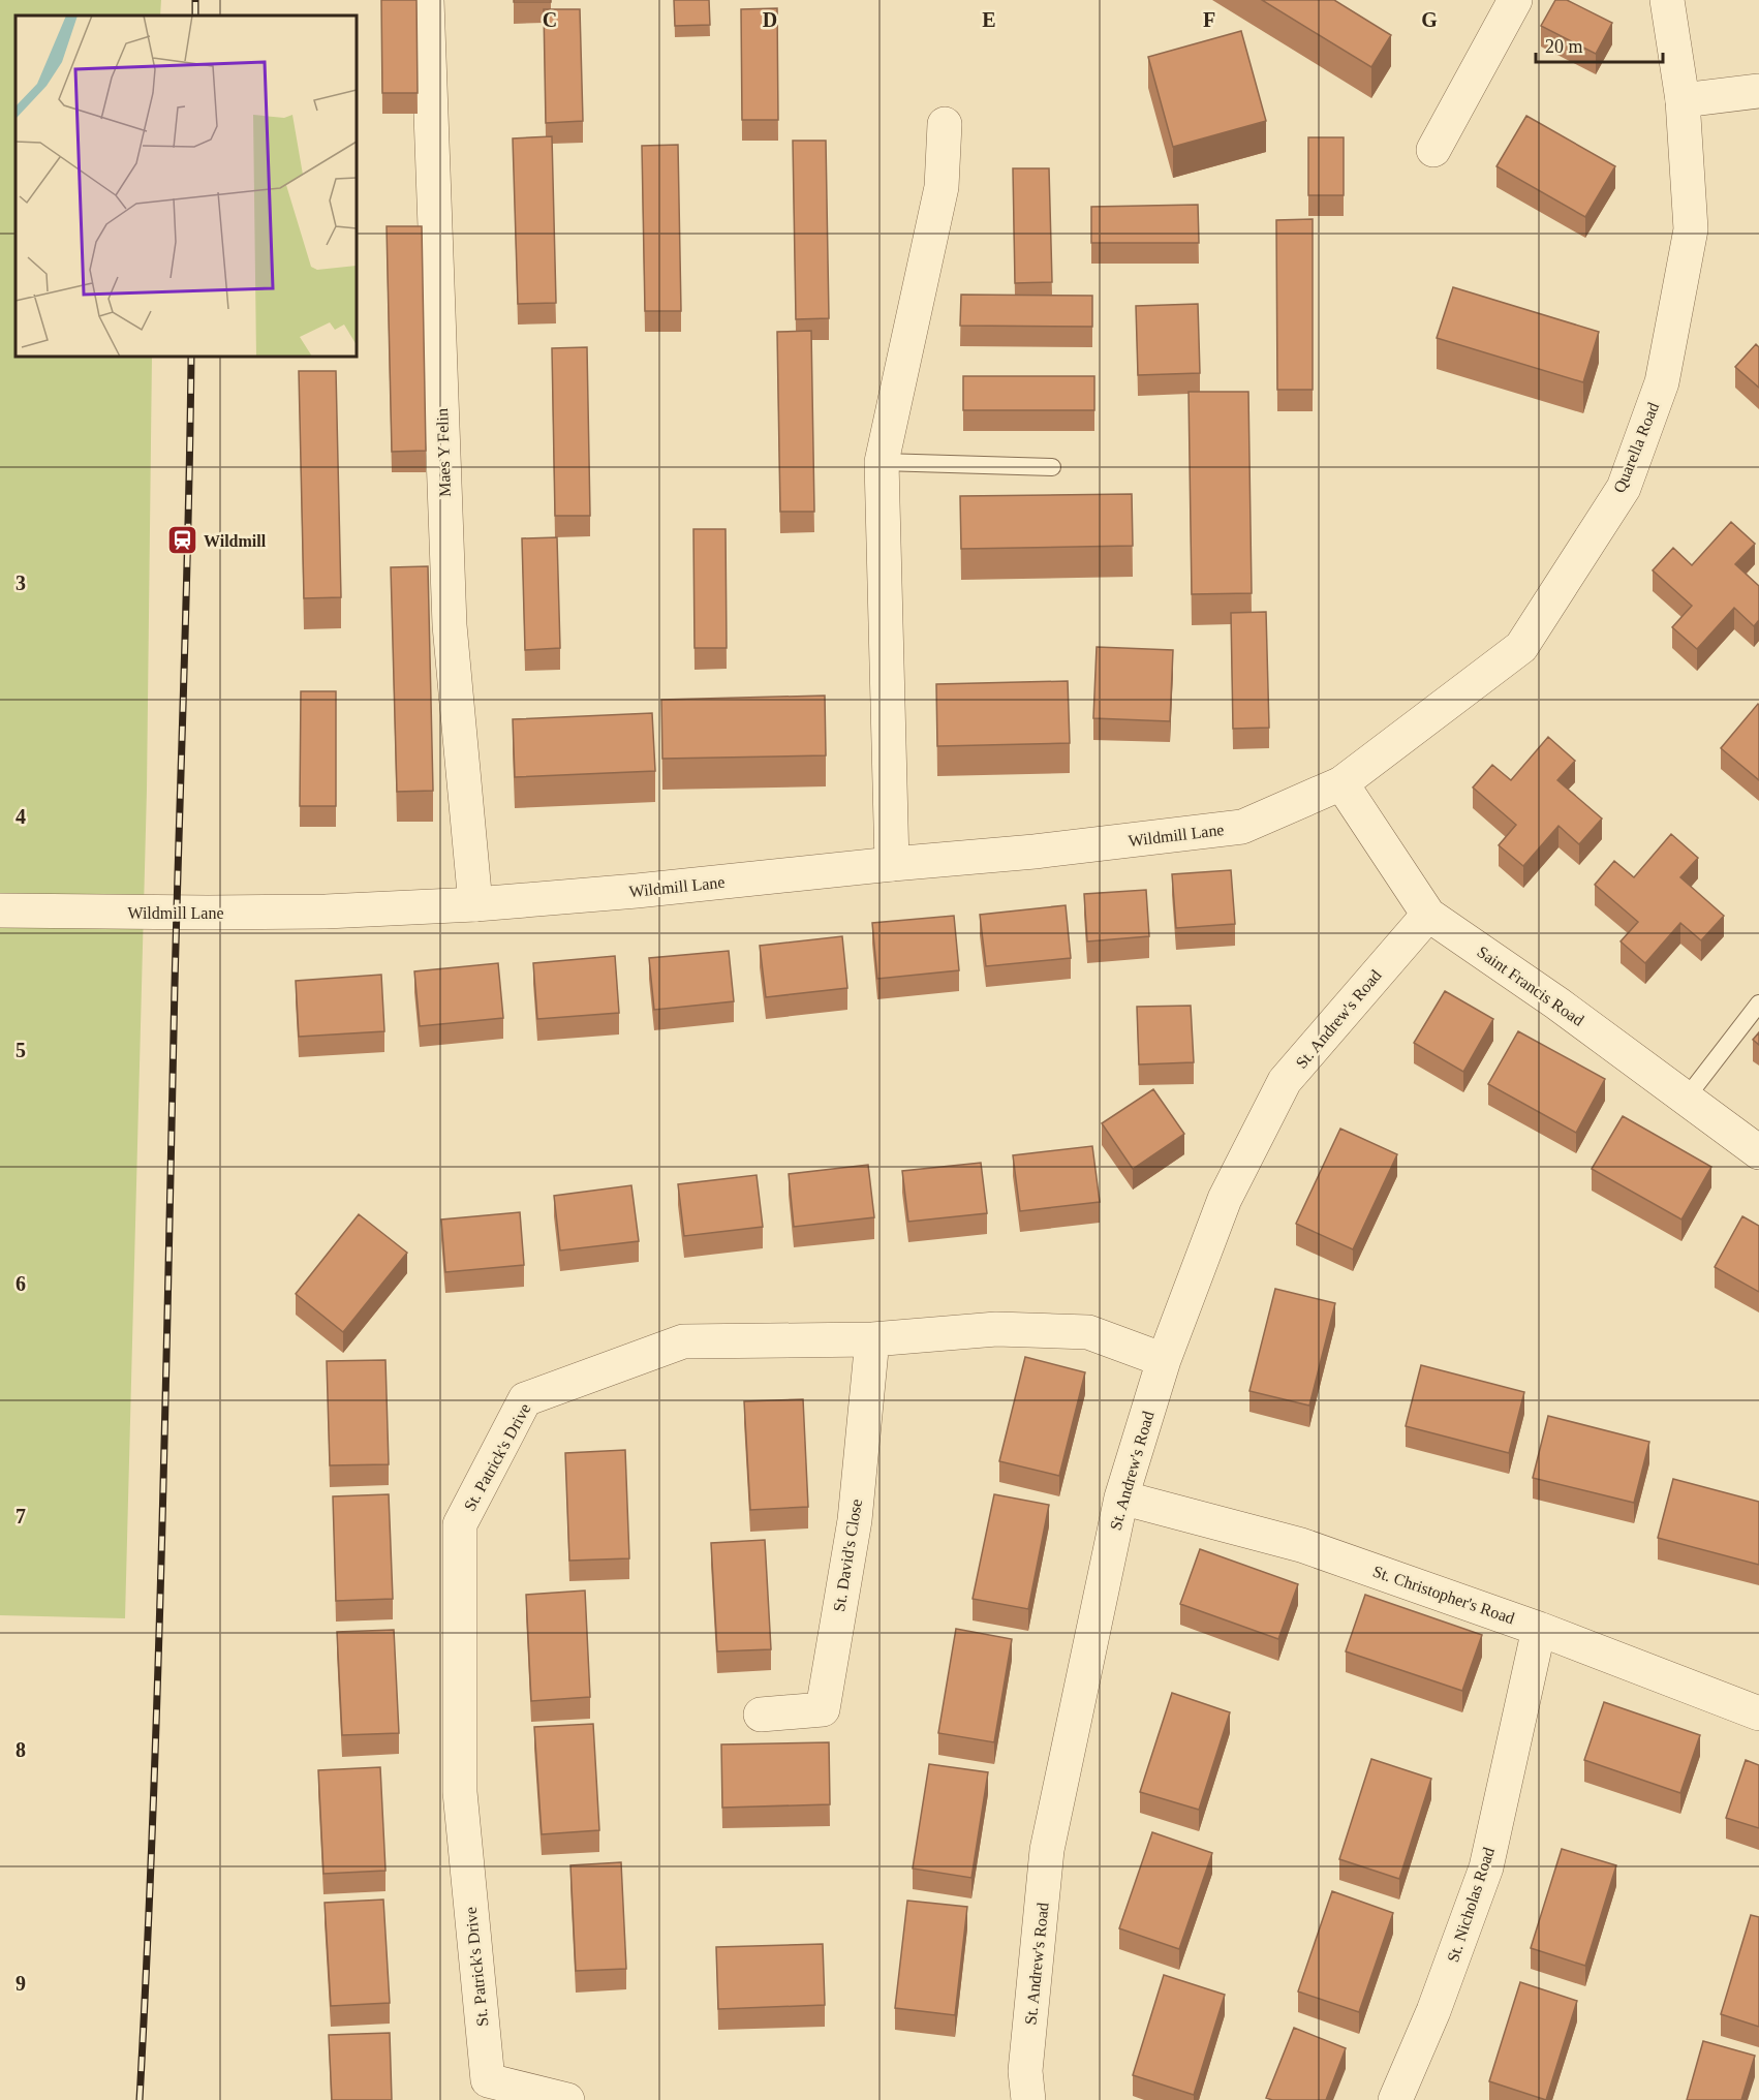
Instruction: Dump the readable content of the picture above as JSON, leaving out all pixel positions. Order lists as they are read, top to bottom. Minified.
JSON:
{"streets":{"street":["Quarella Road","Maes Y Felin","Wildmill Lane","Saint Francis Road","St. Andrew's Road","St. Patrick's Drive","St. David's Close","St. Christopher's Road","St. Nicholas Road"]},"crossings":[["Quarella Road","Wildmill Lane"],["Quarella Road","Saint Francis Road"],["Maes Y Felin","Wildmill Lane"],["Wildmill Lane","Saint Francis Road"],["Saint Francis Road","St. Andrew's Road"],["St. Andrew's Road","St. Patrick's Drive"],["St. Andrew's Road","St. Christopher's Road"],["St. Patrick's Drive","St. David's Close"],["St. Christopher's Road","St. Nicholas Road"]],"places":{"station":["Wildmill"]},"scale_bar":"20 m","grid":{"columns":["C","D","E","F","G"],"rows":["3","4","5","6","7","8","9"]}}
